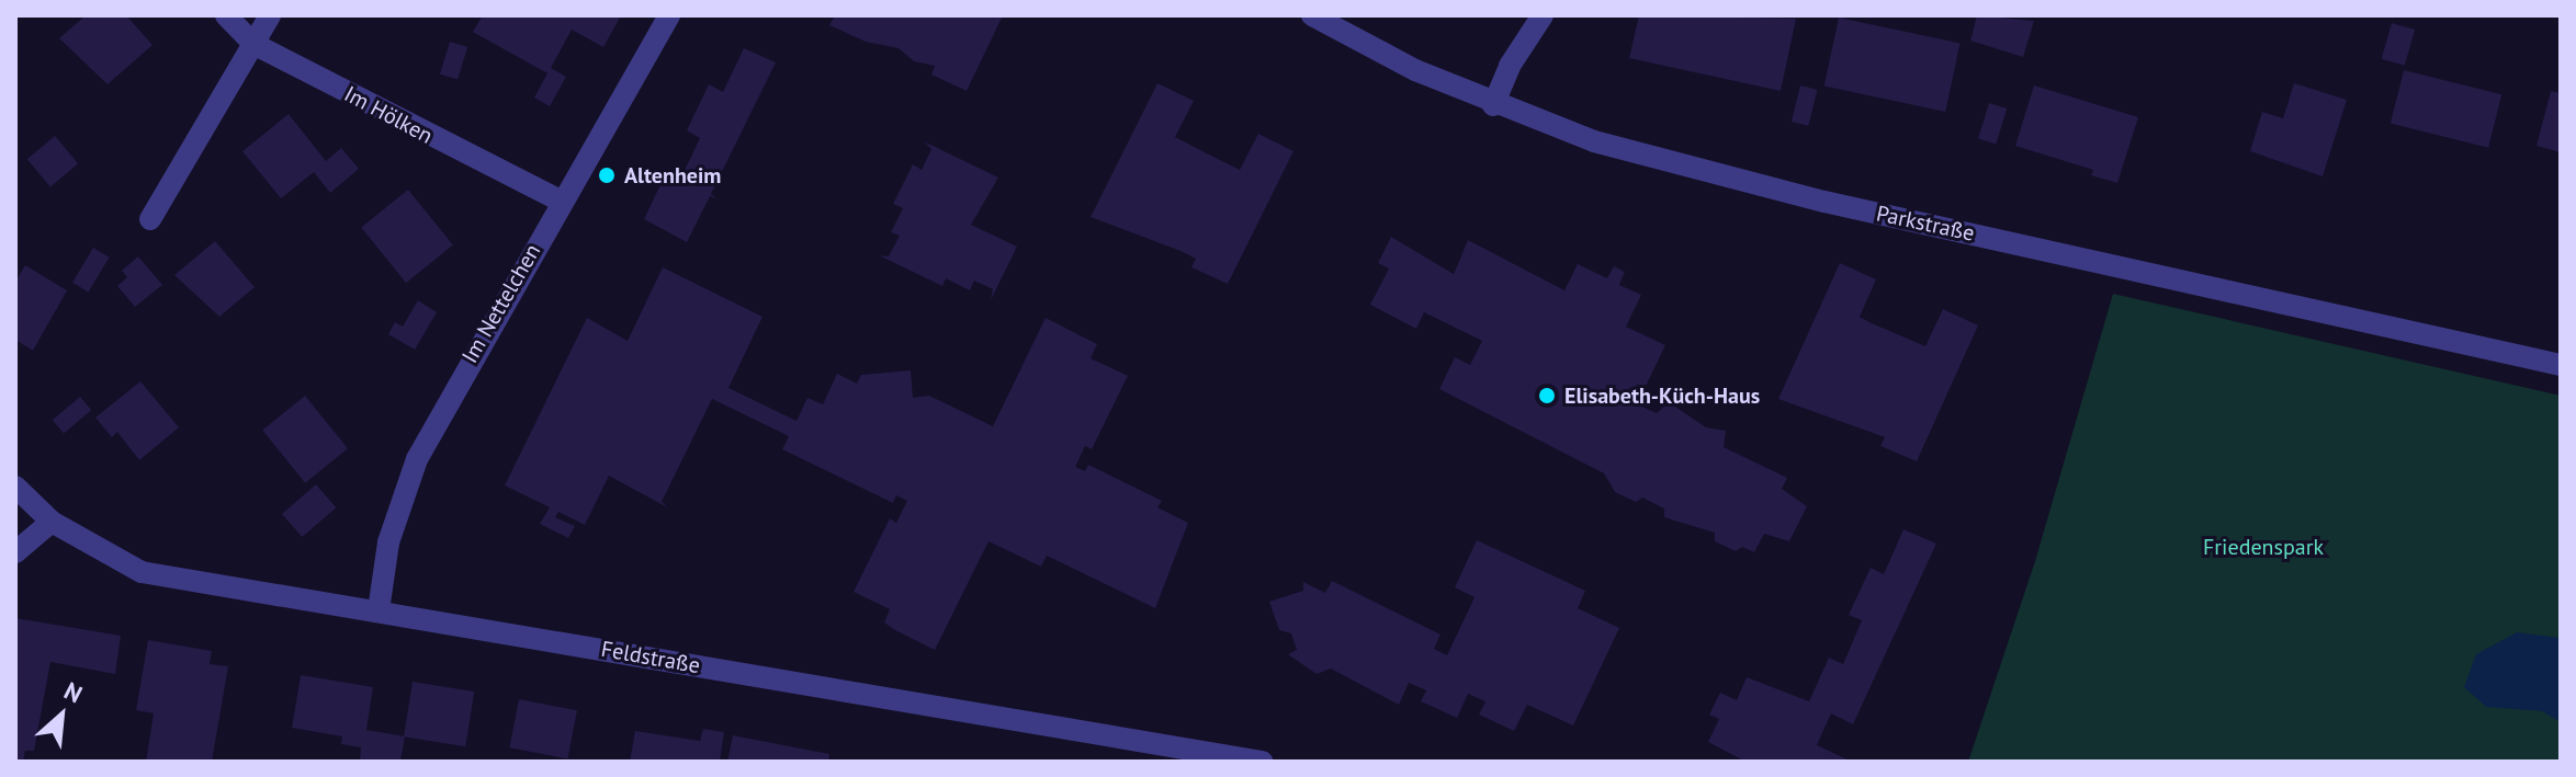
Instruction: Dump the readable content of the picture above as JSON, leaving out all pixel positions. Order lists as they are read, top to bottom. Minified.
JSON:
{"streets":{"street":["Im Hölken","Parkstraße","Im Nettelchen","Feldstraße"]},"crossings":[["Im Hölken","Im Nettelchen"],["Im Nettelchen","Feldstraße"]],"parks":["Friedenspark"],"places":["Altenheim","Elisabeth-Küch-Haus"],"north":"top right"}
